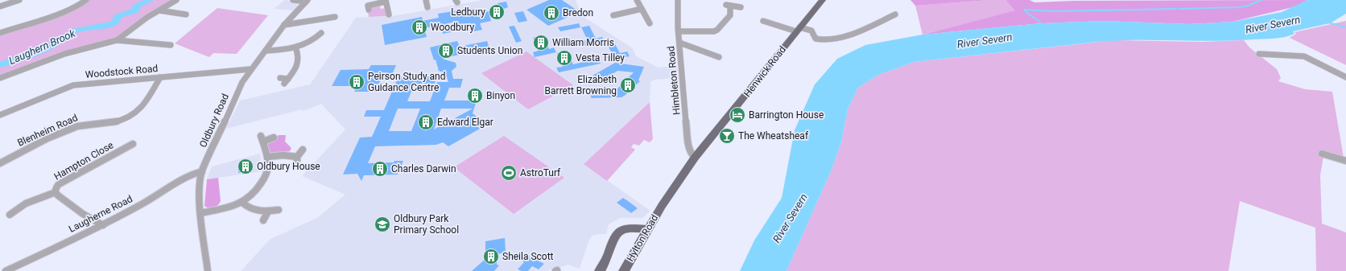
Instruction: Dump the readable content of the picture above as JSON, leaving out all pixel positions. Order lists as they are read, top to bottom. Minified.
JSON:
{"streets":{"main road":["Henwick Road","Hylton Road"],"street":["Woodstock Road","Himbleton Road","Oldbury Road","Blenheim Road","Hampton Close","Laugherne Road"]},"crossings":[["Woodstock Road","Oldbury Road"],["Woodstock Road","Blenheim Road"],["Henwick Road","Himbleton Road"],["Henwick Road","Hylton Road"],["Oldbury Road","Laugherne Road"],["Hampton Close","Laugherne Road"]],"water":["River Severn","Laughern Brook"],"places":{"building":["Ledbury","Bredon","Woodbury","William Morris","Students Union","Vesta Tilley","Peirson Study and Guidance Centre","Elizabeth Barrett Browning","Binyon","Edward Elgar","Oldbury House","Charles Darwin","Sheila Scott"],"hotel":["Barrington House"],"bar":["The Wheatsheaf"],"sports":["AstroTurf"],"school or university":["Oldbury Park Primary School"]}}
